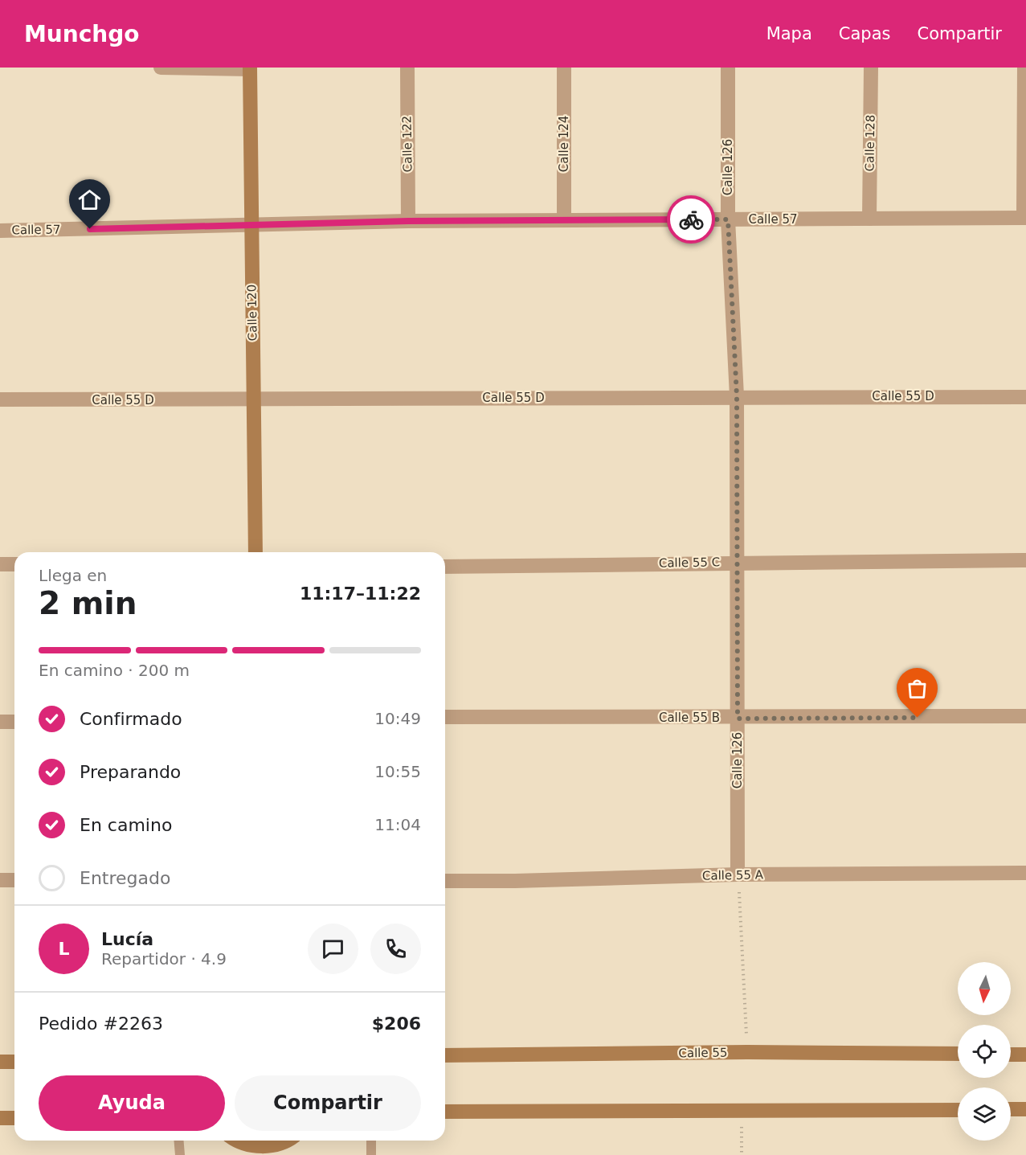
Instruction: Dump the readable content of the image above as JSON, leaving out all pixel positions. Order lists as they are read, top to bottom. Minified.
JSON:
{"streets":{"main road":["Calle 120","Calle 55"],"street":["Calle 128","Calle 122","Calle 124","Calle 126","Calle 57","Calle 55 D","Calle 55 C","Calle 55 B","Calle 55 A"]},"crossings":[["Calle 128","Calle 57"],["Calle 122","Calle 57"],["Calle 124","Calle 57"],["Calle 126","Calle 57"],["Calle 126","Calle 55 D"],["Calle 126","Calle 55 C"],["Calle 126","Calle 55 B"],["Calle 126","Calle 55 A"],["Calle 57","Calle 120"],["Calle 120","Calle 55 D"]],"north":"bottom","page":{"header":"Munchgo","nav":["Mapa","Capas","Compartir"],"heading":["2 min","Llega en","11:17–11:22"],"panel":["Lucía","Repartidor · 4.9","Pedido #2263","$206"],"bar":"En camino · 200 m","list":[["Confirmado","10:49"],["Preparando","10:55"],["En camino","11:04"],"Entregado"],"round":"L","buttons":["Ayuda","Compartir"]}}
